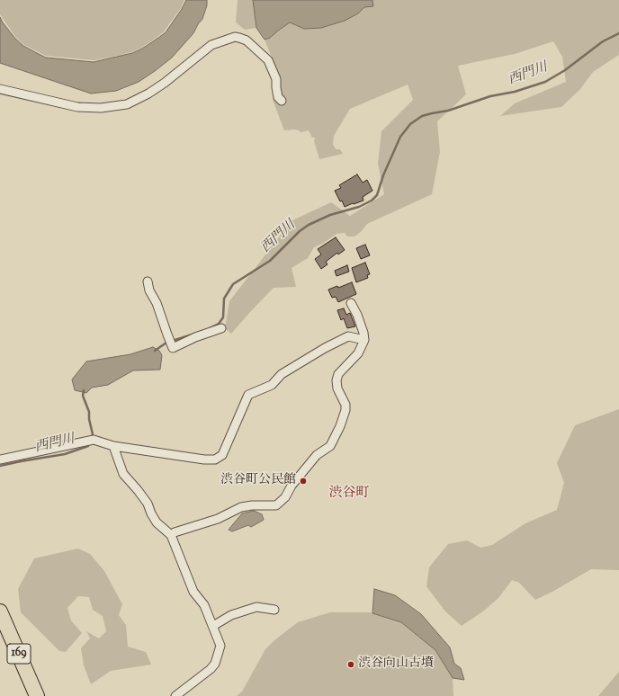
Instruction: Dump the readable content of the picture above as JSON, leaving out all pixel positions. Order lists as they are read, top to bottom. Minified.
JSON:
{"streets":{"highway":["169"]},"districts":["渋谷町"],"water":["西門川"],"places":["渋谷町公民館","渋谷向山古墳"]}
